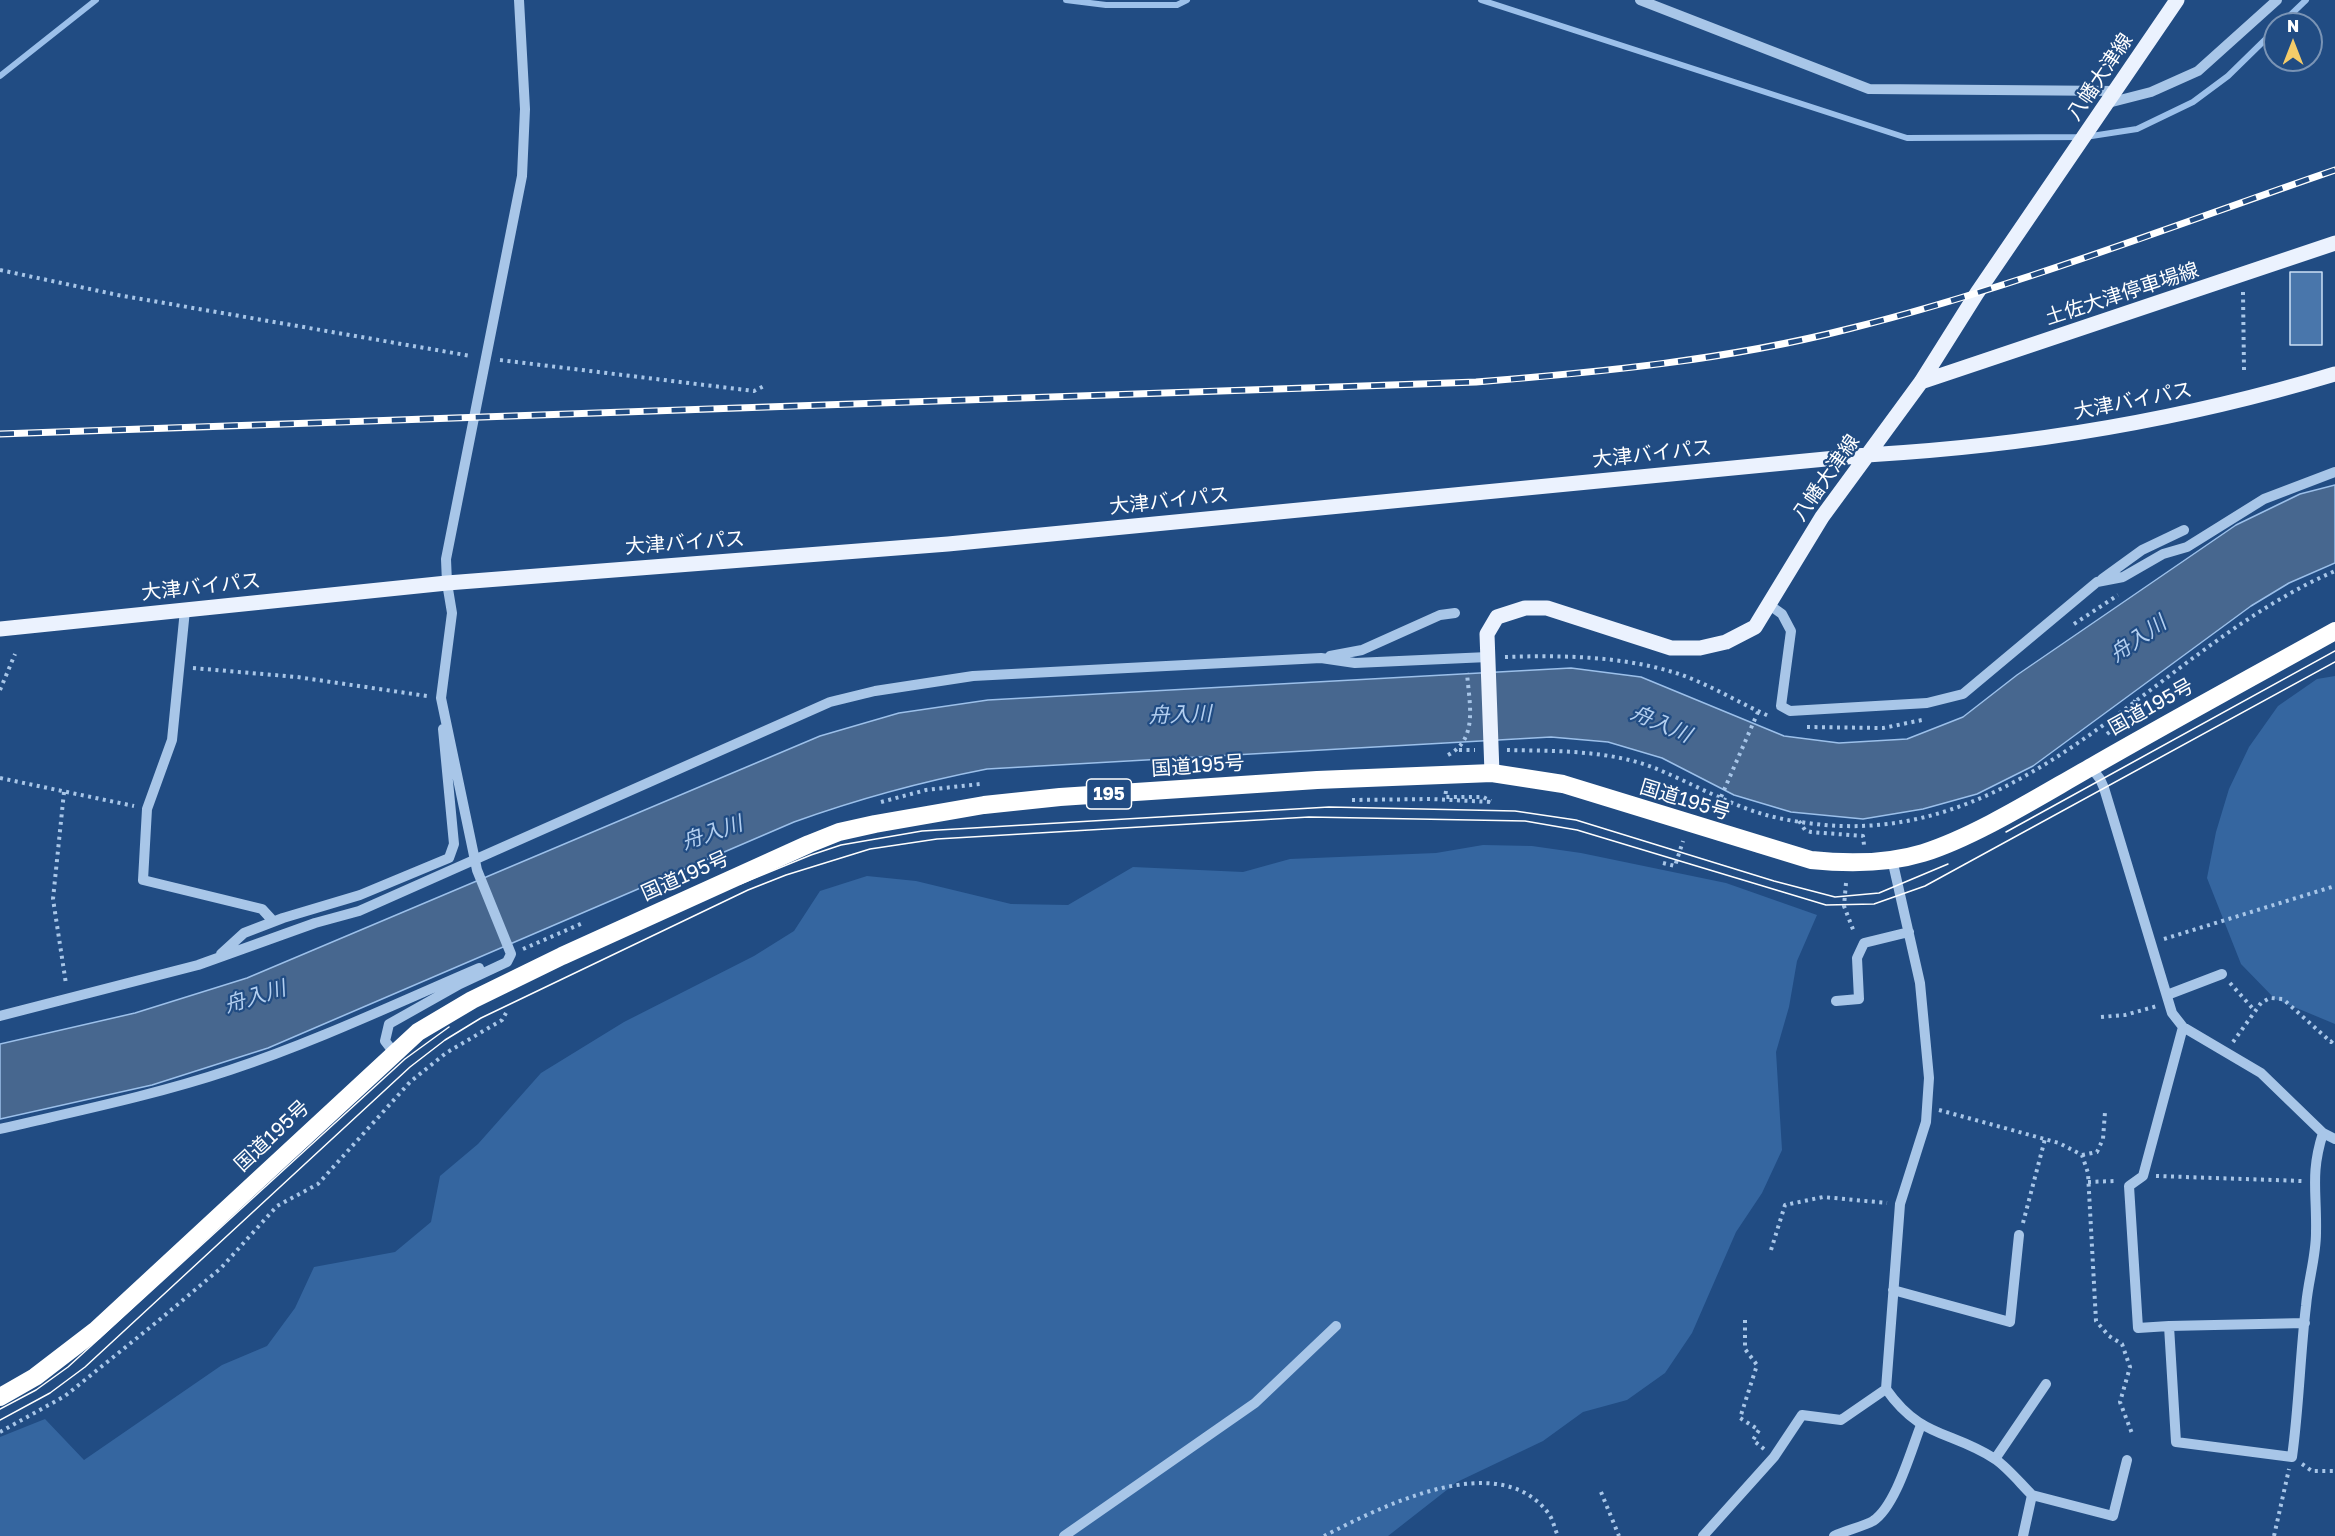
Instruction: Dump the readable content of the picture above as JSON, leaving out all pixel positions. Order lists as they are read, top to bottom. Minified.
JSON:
{"streets":{"highway":["国道195号","195"],"main road":["八幡大津線","土佐大津停車場線","大津バイパス"]},"crossings":[["八幡大津線","土佐大津停車場線"],["八幡大津線","大津バイパス"],["八幡大津線","国道195号"]],"water":["舟入川"],"north":"top"}
